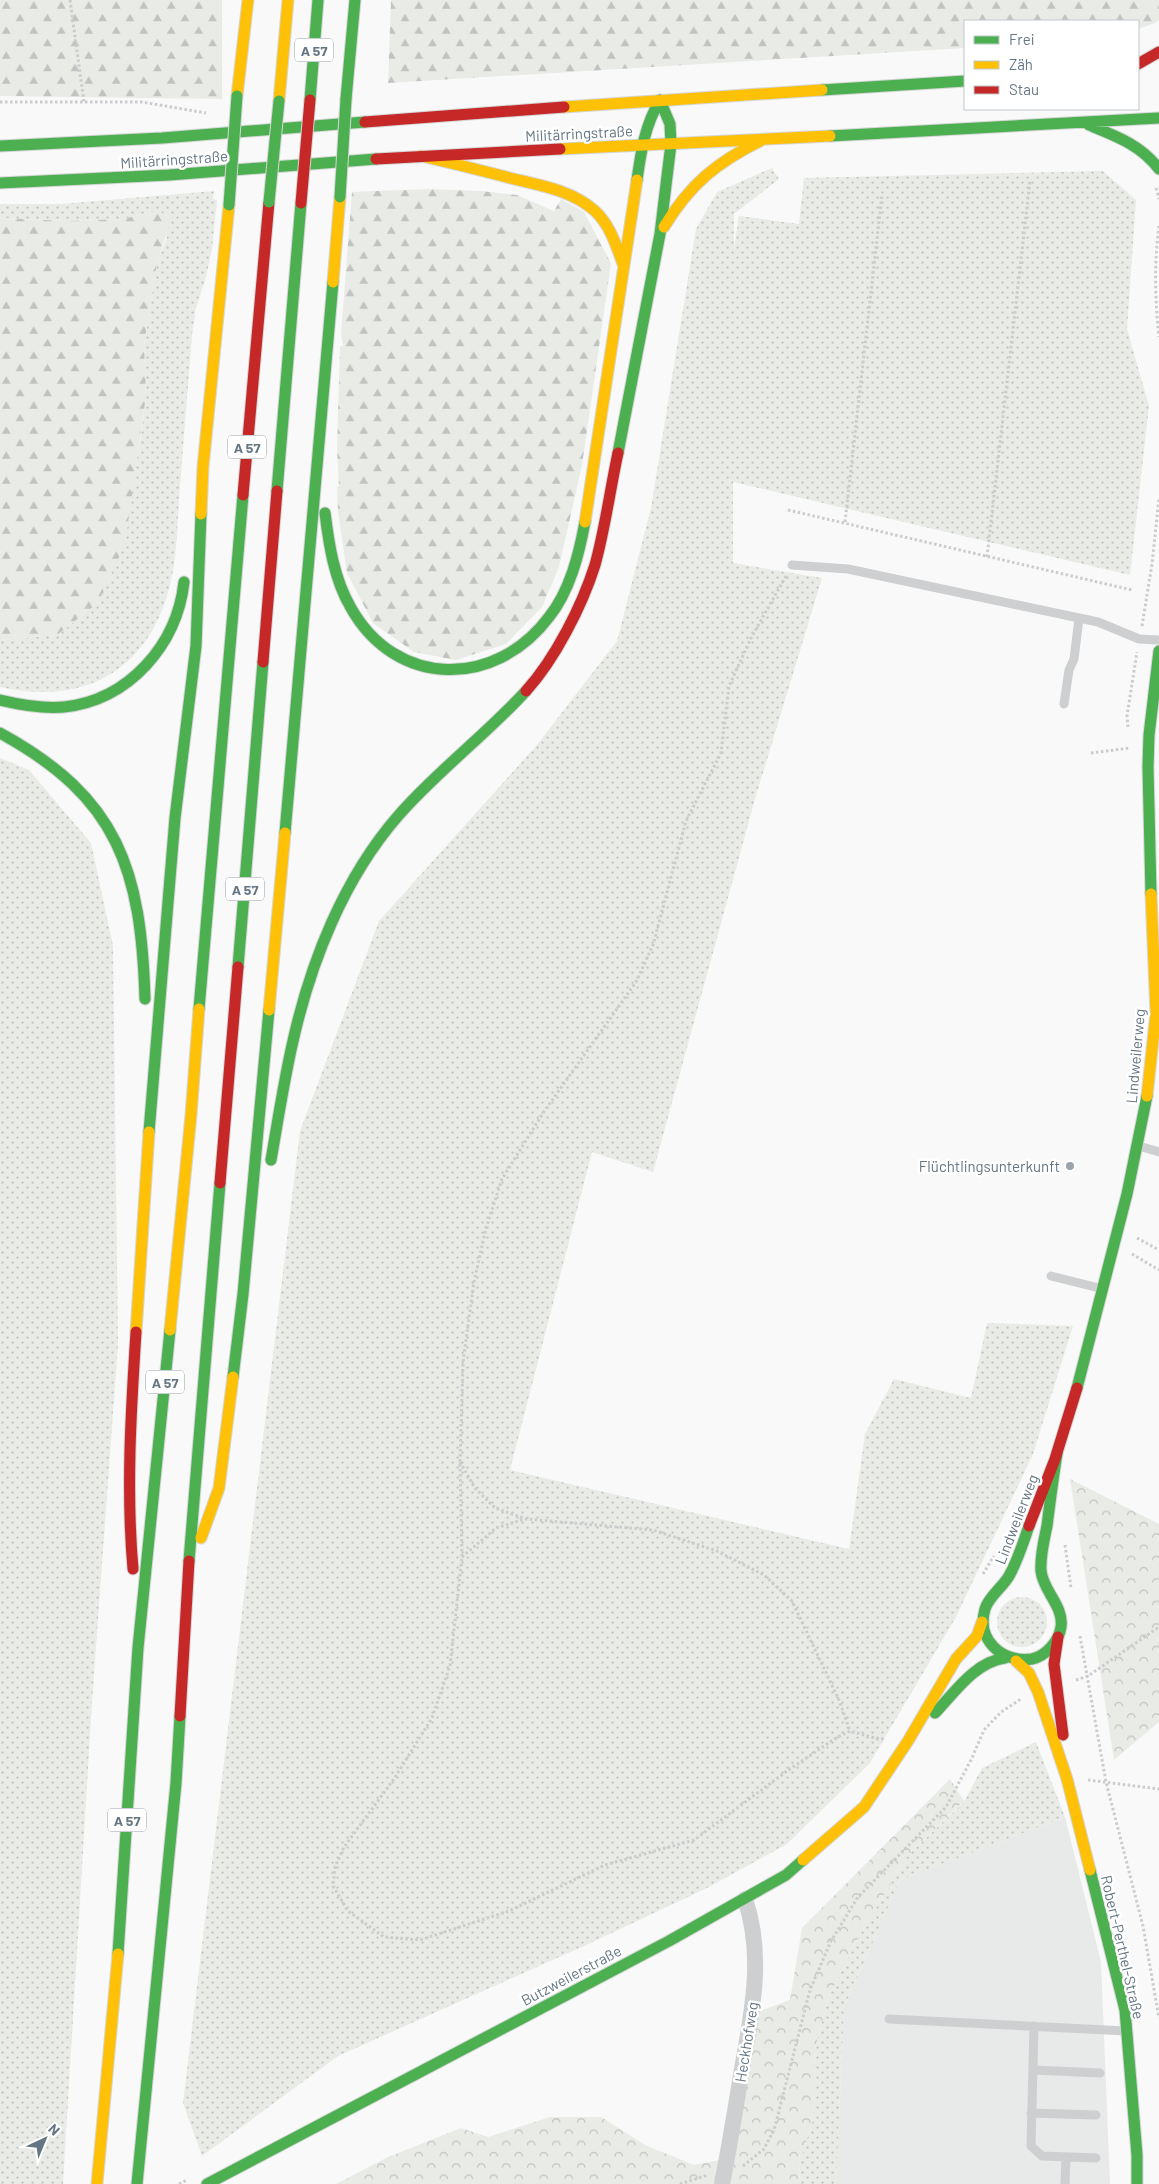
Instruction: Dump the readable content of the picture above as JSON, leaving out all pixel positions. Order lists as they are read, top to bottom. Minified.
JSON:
{"streets":{"main road":["A 57","Militärringstraße","Lindweilerweg","Robert-Perthel-Straße","Butzweilerstraße"],"street":["Heckhofweg"]},"crossings":[["Lindweilerweg","Robert-Perthel-Straße"],["Lindweilerweg","Butzweilerstraße"],["Robert-Perthel-Straße","Butzweilerstraße"],["Butzweilerstraße","Heckhofweg"]],"places":["Flüchtlingsunterkunft"],"legend":["Frei","Zäh","Stau"],"north":"top right"}
